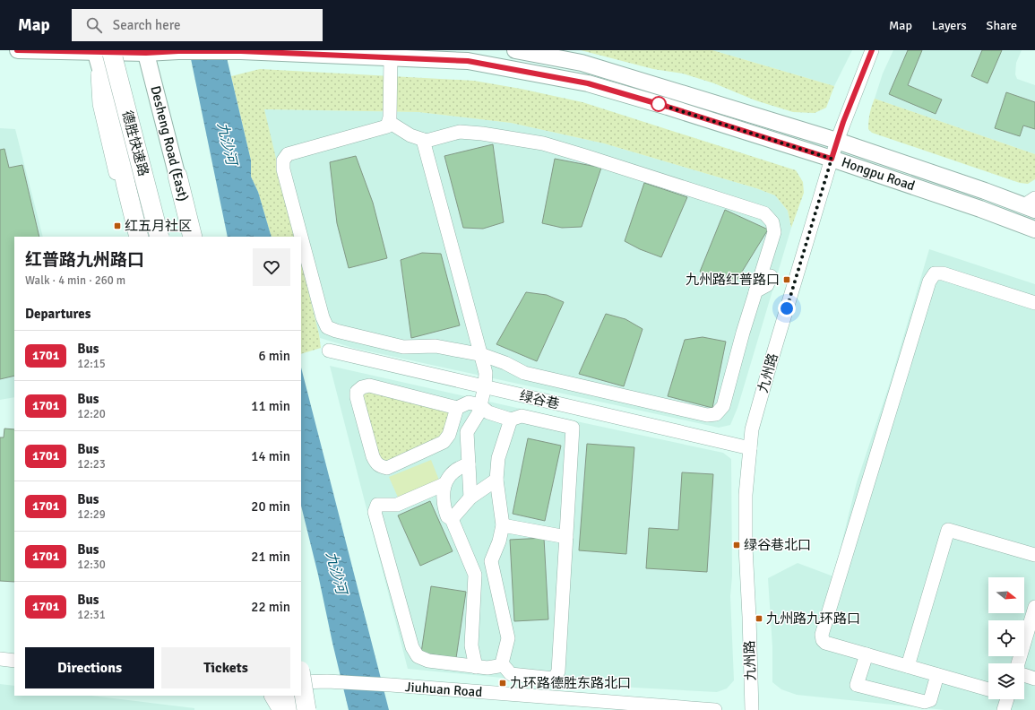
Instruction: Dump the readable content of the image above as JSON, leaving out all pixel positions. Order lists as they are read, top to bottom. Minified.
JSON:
{"streets":{"highway":["德胜快速路"],"main road":["Desheng Road (East)","Hongpu Road"],"street":["九州路","绿谷巷","Jiuhuan Road"]},"crossings":[["德胜快速路","Hongpu Road"],["Desheng Road (East)","Hongpu Road"],["Hongpu Road","九州路"],["九州路","绿谷巷"]],"water":["九沙河"],"places":{"transit":["红五月社区","九州路红普路口","绿谷巷北口","九州路九环路口","九环路德胜东路北口"]},"lines":["bus line 1701"],"north":"right","page":{"header":"Map","search":"Search here","nav":["Map","Layers","Share"],"heading":[["红普路九州路口","Walk · 4 min · 260 m"],"Departures"],"list":[{"mark":"1701","name":"Bus","note":"12:15","value":"6 min"},{"mark":"1701","name":"Bus","note":"12:20","value":"11 min"},{"mark":"1701","name":"Bus","note":"12:23","value":"14 min"},{"mark":"1701","name":"Bus","note":"12:29","value":"20 min"},{"mark":"1701","name":"Bus","note":"12:30","value":"21 min"},{"mark":"1701","name":"Bus","note":"12:31","value":"22 min"}],"buttons":["Directions","Tickets"]}}
